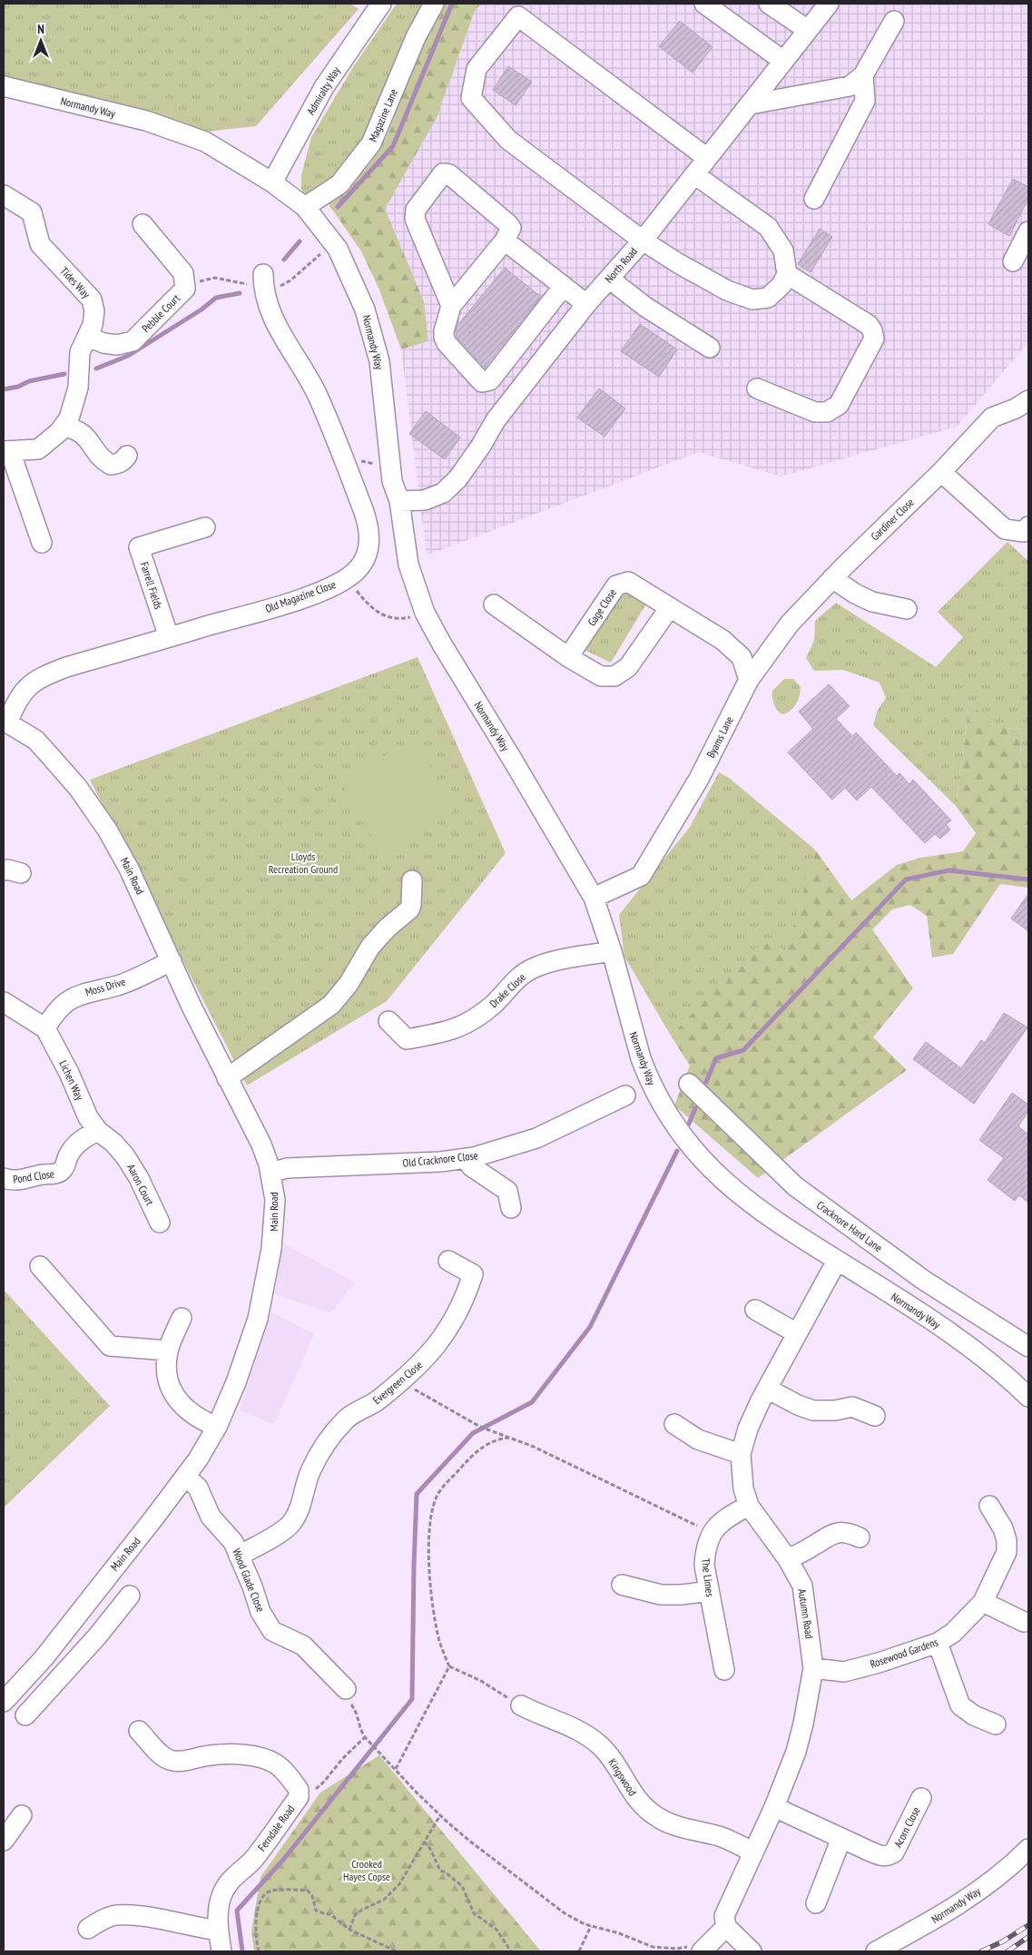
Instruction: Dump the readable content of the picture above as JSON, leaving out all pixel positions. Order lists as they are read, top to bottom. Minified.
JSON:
{"streets":{"street":["Admiralty Way","Normandy Way","Magazine Lane","North Road","Tides Way","Pebble Court","Gardiner Close","Farrell Fields","Old Magazine Close","Gage Close","Byams Lane","Main Road","Moss Drive","Drake Close","Lichen Way","Old Cracknore Close","Pond Close","Aaron Court","Cracknore Hard Lane","Evergreen Close","The Limes","Wood Glade Close","Autumn Road","Rosewood Gardens","Kingswood","Acorn Close","Ferndale Road"]},"crossings":[["Admiralty Way","Normandy Way"],["Normandy Way","Magazine Lane"],["Normandy Way","North Road"],["Normandy Way","Byams Lane"],["Normandy Way","Drake Close"],["Normandy Way","Autumn Road"],["Tides Way","Pebble Court"],["Gardiner Close","Byams Lane"],["Farrell Fields","Old Magazine Close"],["Old Magazine Close","Main Road"],["Gage Close","Byams Lane"],["Main Road","Moss Drive"],["Main Road","Old Cracknore Close"],["Main Road","Wood Glade Close"],["Moss Drive","Lichen Way"],["Lichen Way","Pond Close"],["Lichen Way","Aaron Court"],["Pond Close","Aaron Court"],["Evergreen Close","Wood Glade Close"],["The Limes","Autumn Road"],["Autumn Road","Rosewood Gardens"],["Autumn Road","Kingswood"],["Autumn Road","Acorn Close"]],"parks":["Lloyds Recreation Ground","Crooked Hayes Copse"],"north":"top"}
